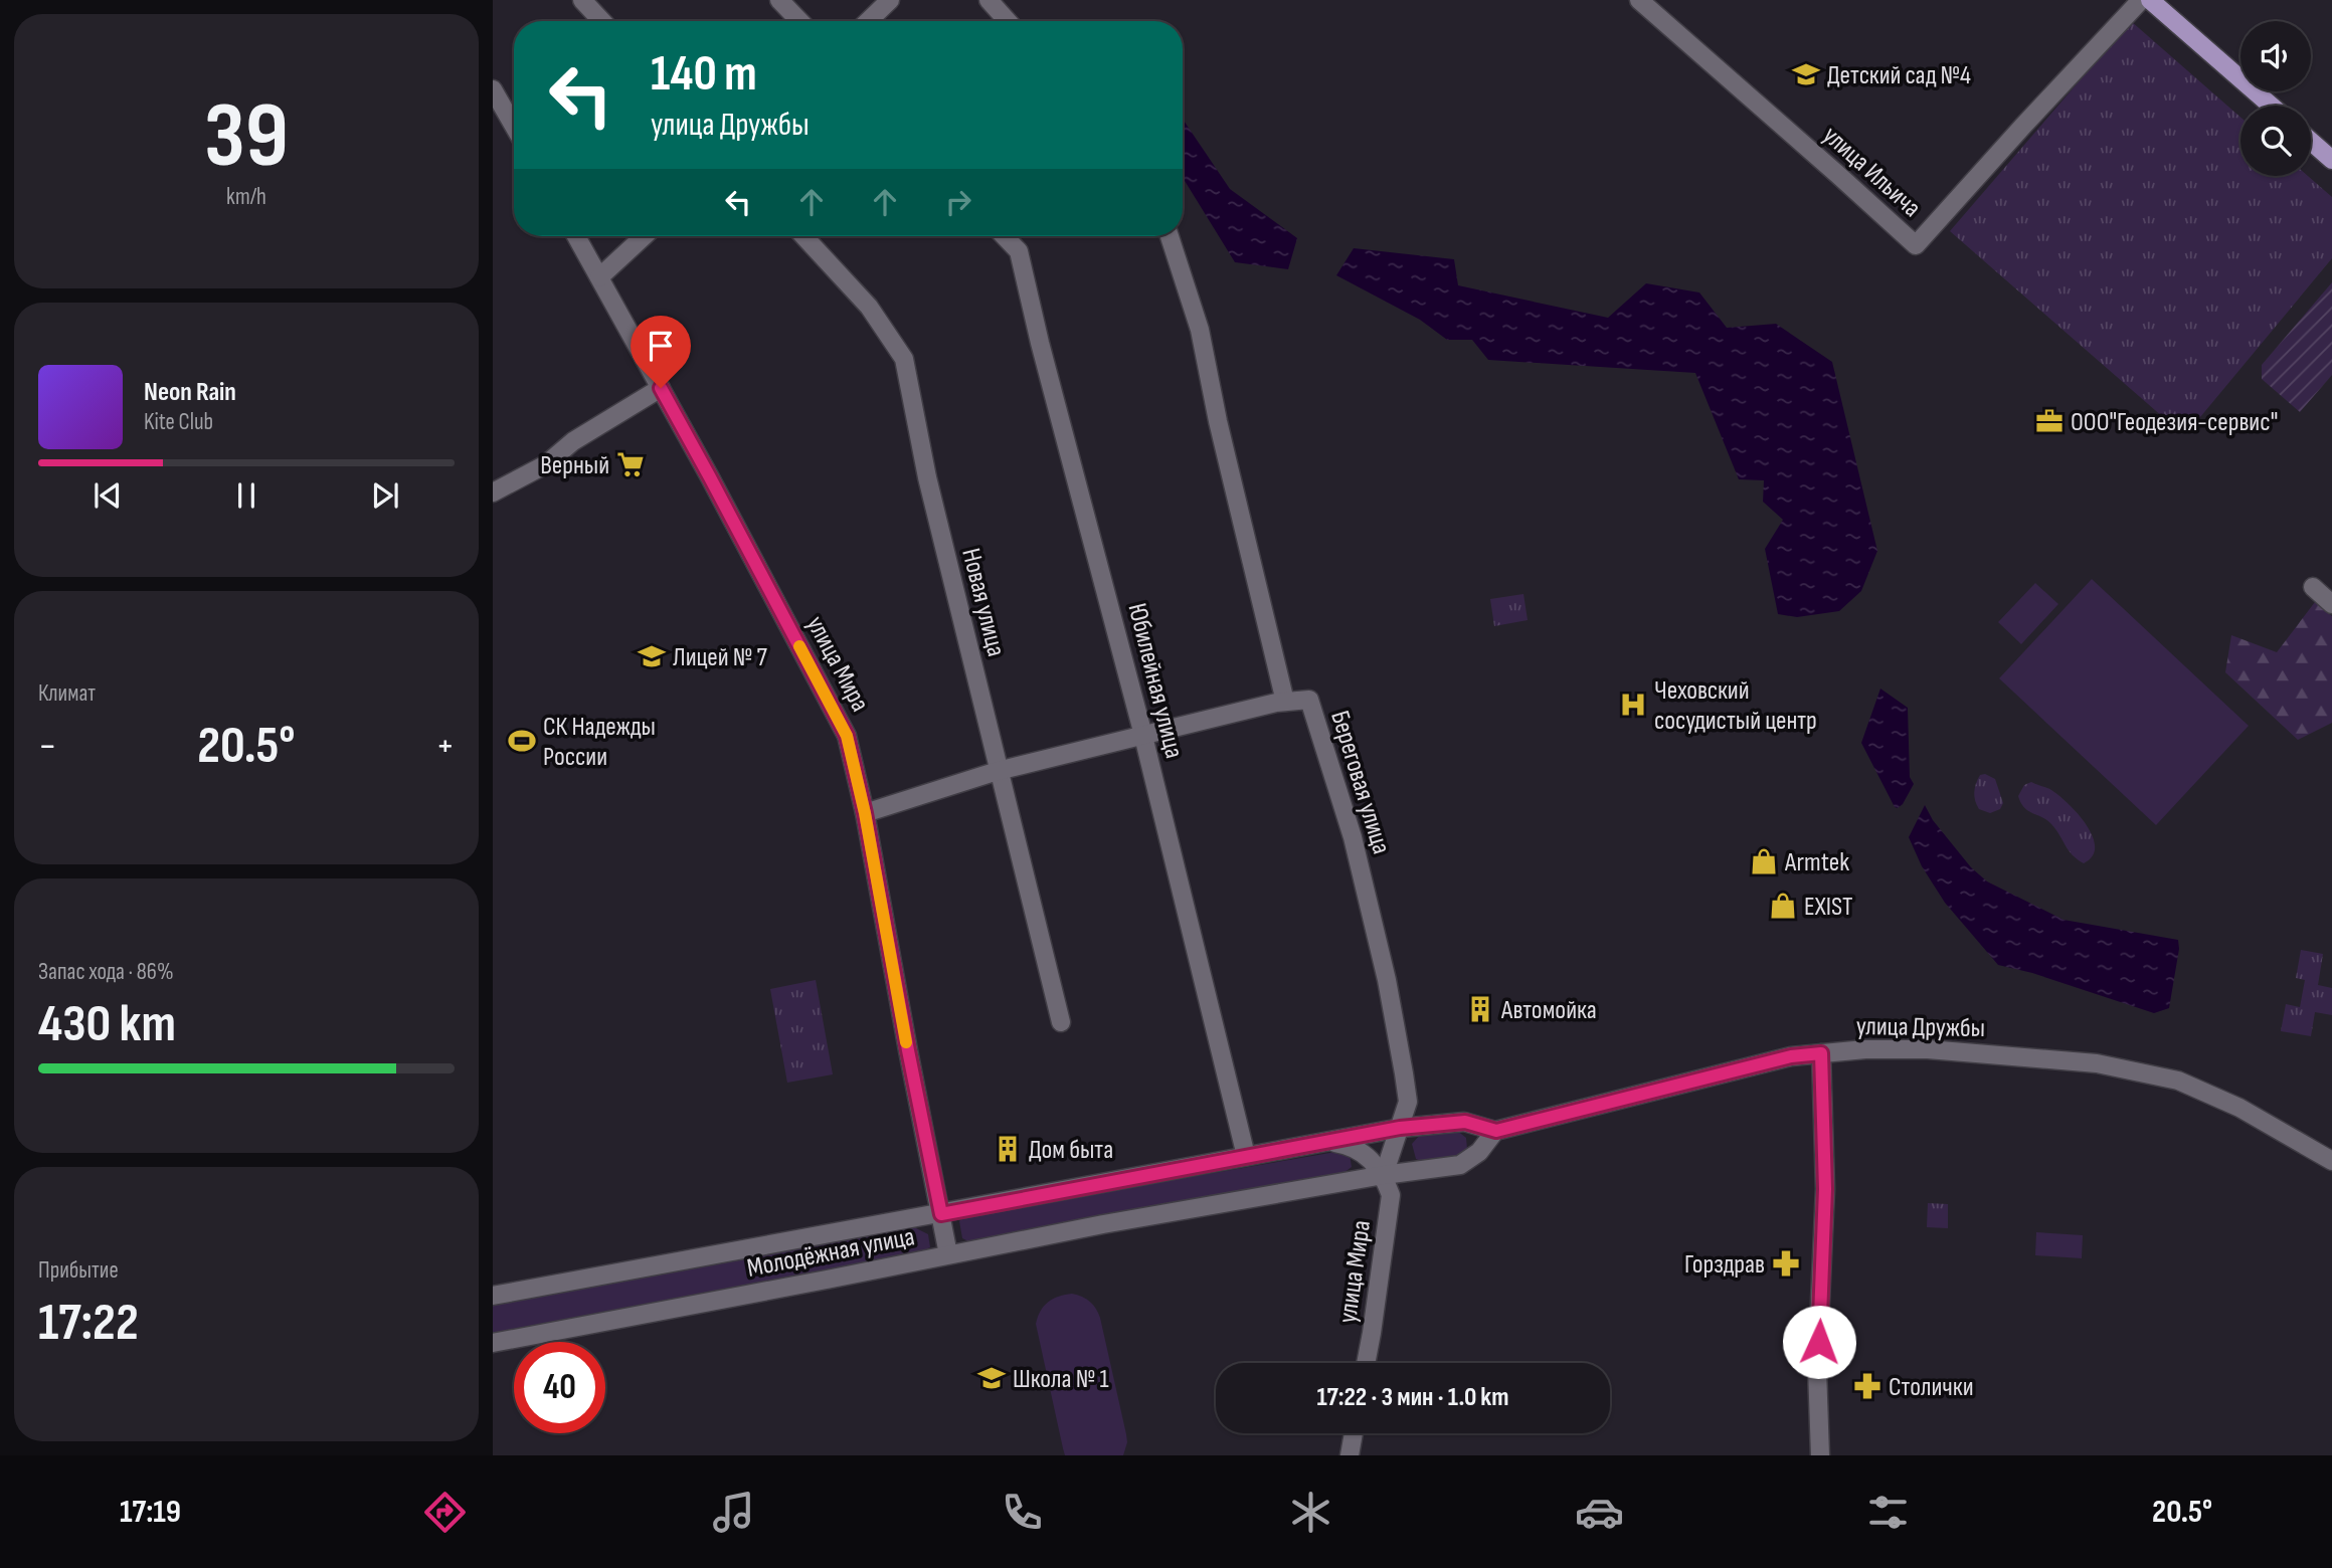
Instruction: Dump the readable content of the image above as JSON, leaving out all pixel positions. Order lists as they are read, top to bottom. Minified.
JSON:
{"streets":{"street":["улица Ильича","Новая улица","улица Мира","Юбилейная улица","Береговая улица","улица Дружбы","Молодёжная улица"]},"crossings":[["улица Мира","Береговая улица"],["улица Мира","Молодёжная улица"],["Юбилейная улица","Молодёжная улица"],["Береговая улица","улица Дружбы"],["Береговая улица","Молодёжная улица"],["улица Дружбы","Молодёжная улица"]],"places":{"school or university":["Детский сад №4","Лицей № 7","Школа № 1"],"office":["ООО\"Геодезия-сервис\""],"supermarket":["Верный"],"hospital":["Чеховский сосудистый центр"],"sports":["СК Надежды России"],"shop":["Armtek","EXIST"],"building":["Автомойка","Дом быта"],"pharmacy":["Горздрав","Столички"]},"page":{"tile":[["39","km/h"],"Климат",["Запас хода · 86%","430 km"],["Прибытие","17:22"]],"turn":["140 m","улица Дружбы"],"song":["Neon Rain","Kite Club"],"heat":["−","20.5°","+"],"limit":"40","trip":"17:22 · 3 мин · 1.0 km","tabs":["17:19","20.5°"]}}
